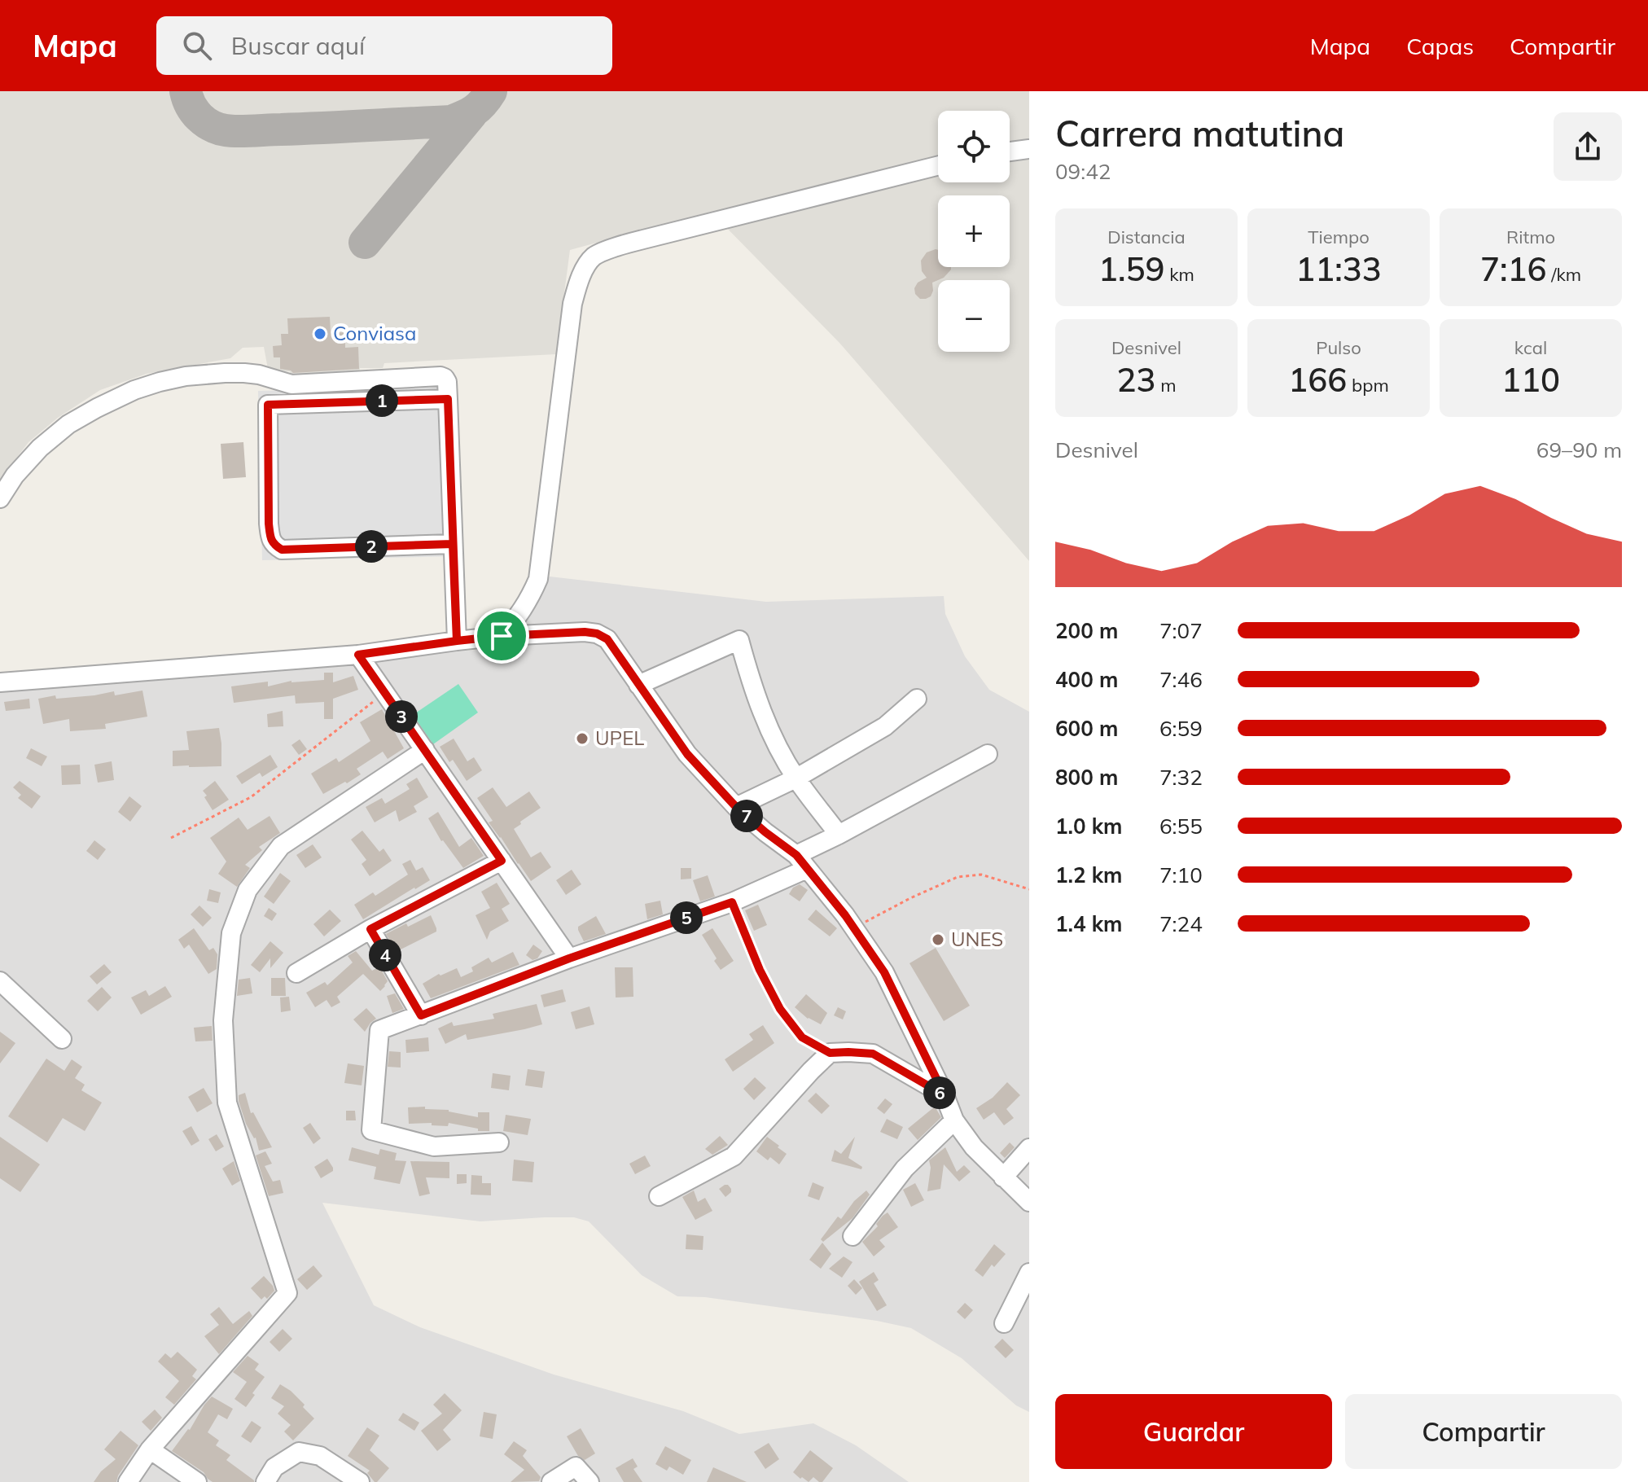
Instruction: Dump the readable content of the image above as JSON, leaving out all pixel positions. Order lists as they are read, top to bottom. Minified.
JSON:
{"places":["Conviasa","UPEL","UNES"],"page":{"header":"Mapa","search":"Buscar aquí","nav":["Mapa","Capas","Compartir"],"heading":["Carrera matutina","09:42"],"map_buttons":["+","−"],"stats":[["Distancia","1.59 km"],["Tiempo","11:33"],["Ritmo","7:16 /km"],["Desnivel","23 m"],["Pulso","166 bpm"],["kcal","110"]],"pins":["1","2","3","7","5","4","6"],"chart":["Desnivel","69–90 m"],"list":[{"name":"200 m","note":"7:07"},{"name":"400 m","note":"7:46"},{"name":"600 m","note":"6:59"},{"name":"800 m","note":"7:32"},{"name":"1.0 km","note":"6:55"},{"name":"1.2 km","note":"7:10"},{"name":"1.4 km","note":"7:24"}],"buttons":["Guardar","Compartir"]}}
